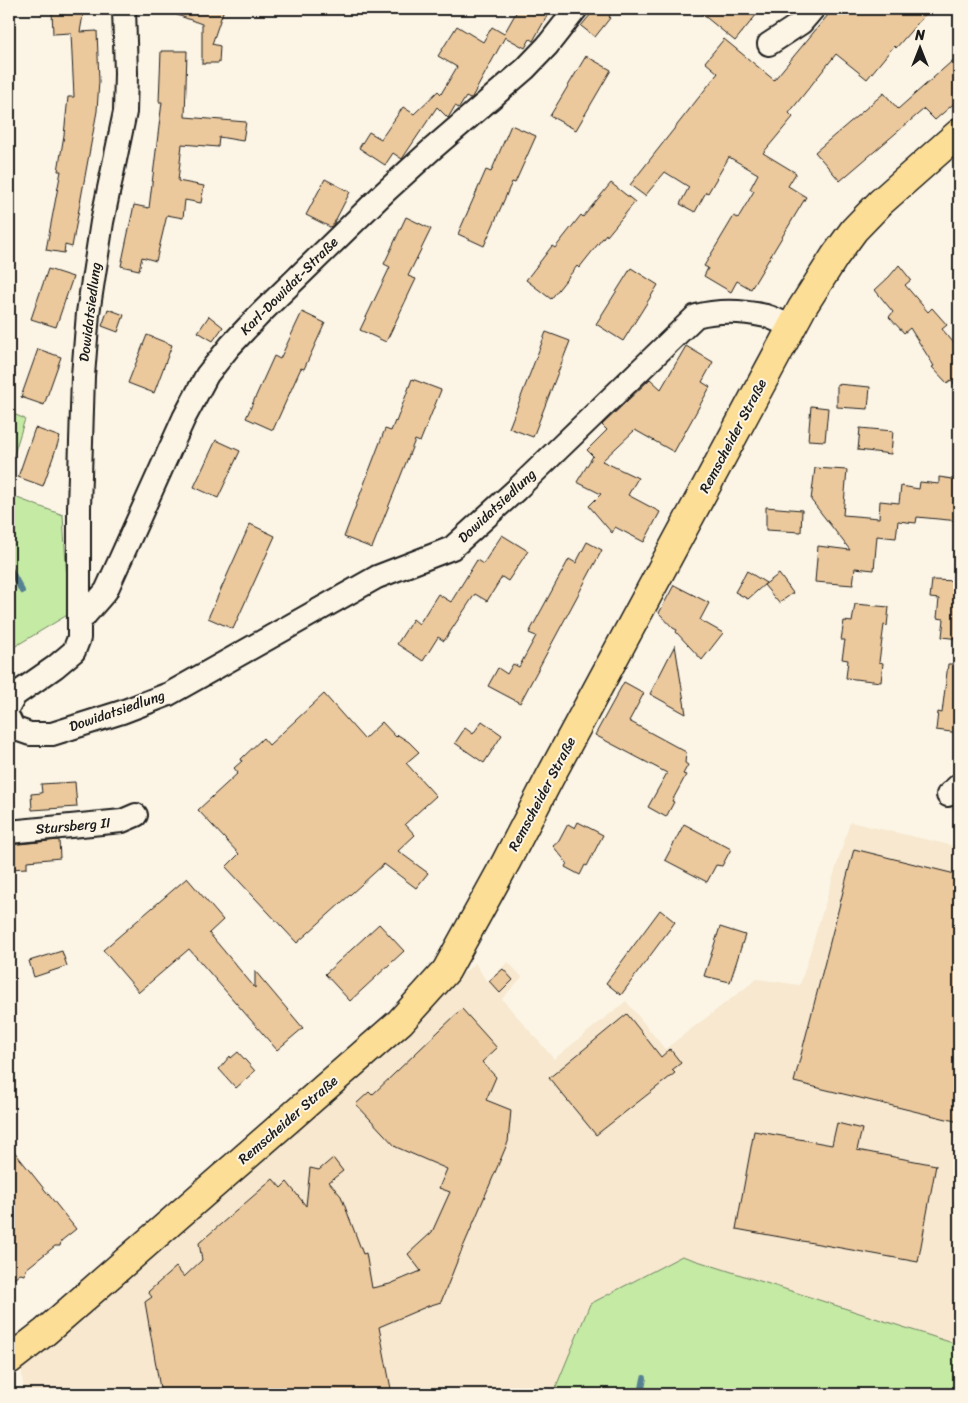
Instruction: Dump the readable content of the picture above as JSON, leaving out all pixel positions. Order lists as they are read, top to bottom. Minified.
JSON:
{"streets":{"main road":["Remscheider Straße"],"street":["Karl-Dowidat-Straße","Dowidatsiedlung","Stursberg II"]},"crossings":[["Karl-Dowidat-Straße","Dowidatsiedlung"],["Dowidatsiedlung","Remscheider Straße"]],"north":"top"}
